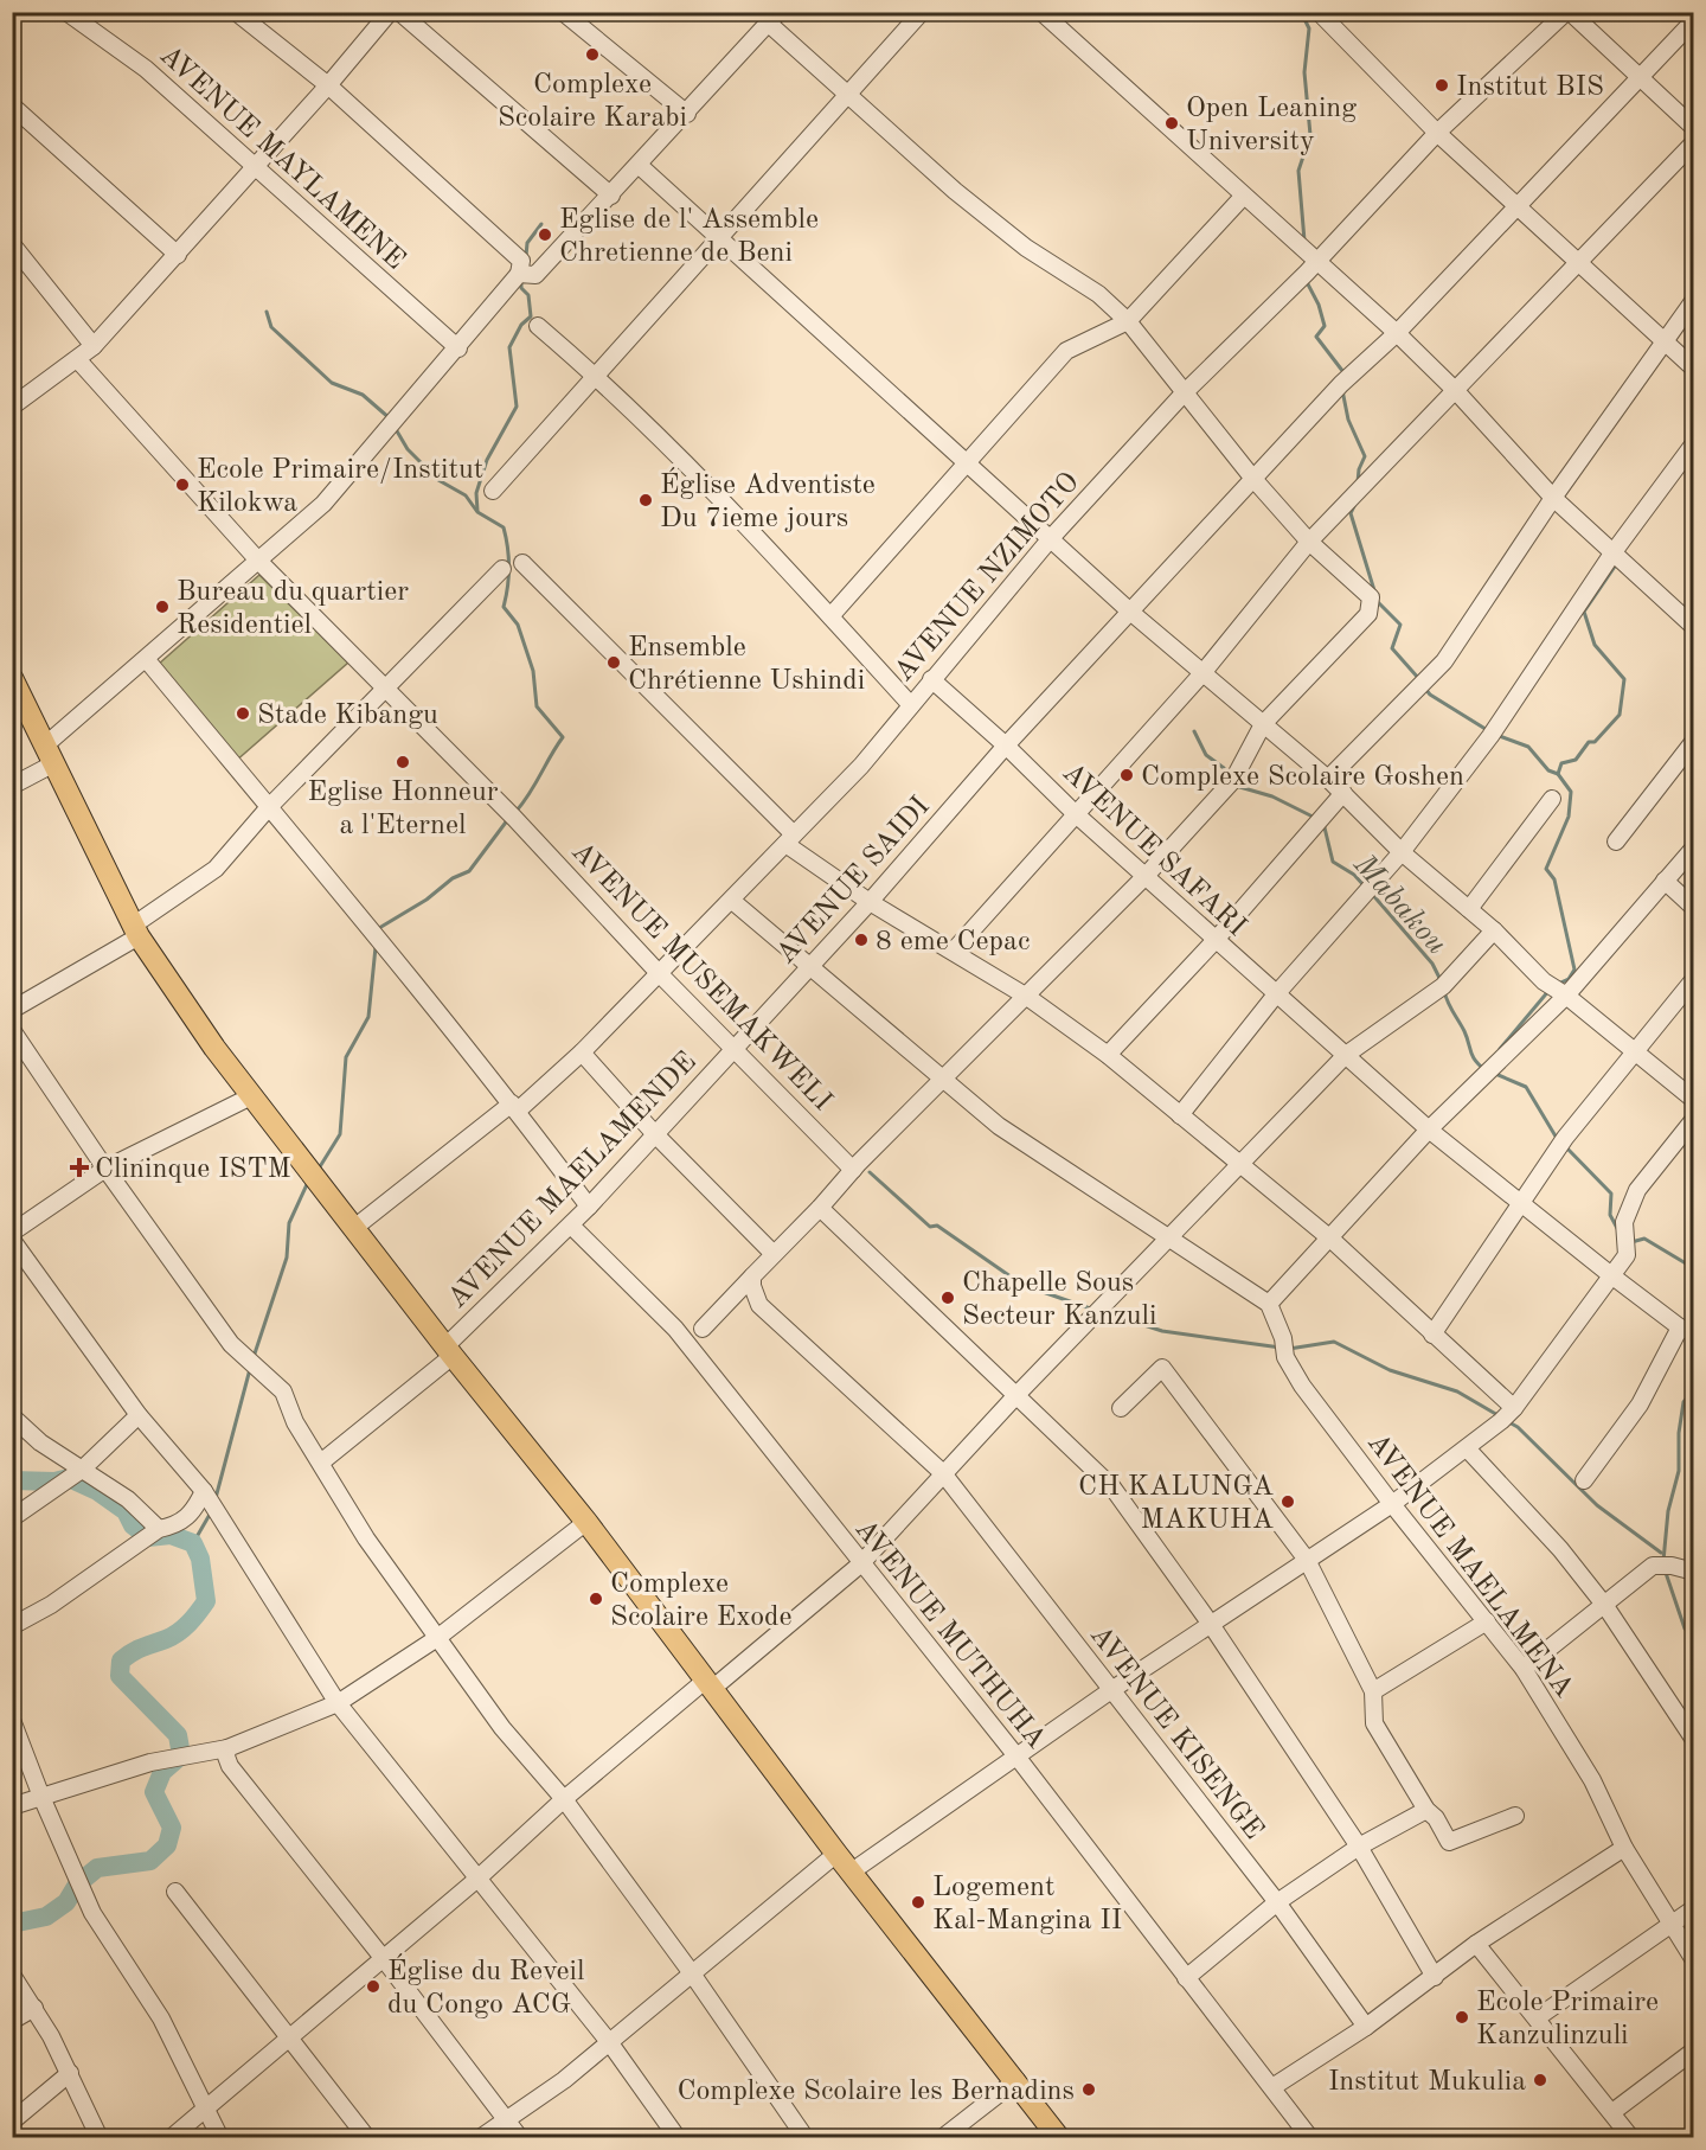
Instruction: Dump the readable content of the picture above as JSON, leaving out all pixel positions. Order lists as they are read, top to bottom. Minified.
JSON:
{"streets":{"street":["AVENUE MAYLAMENE","AVENUE NZIMOTO","AVENUE SAFARI","AVENUE SAIDI","AVENUE MUSEMAKWELI","AVENUE MAELAMENDE","AVENUE MAELAMENA","AVENUE MUTHUHA","AVENUE KISENGE"]},"crossings":[["AVENUE NZIMOTO","AVENUE SAFARI"],["AVENUE NZIMOTO","AVENUE MUSEMAKWELI"],["AVENUE SAFARI","AVENUE SAIDI"],["AVENUE SAIDI","AVENUE MUSEMAKWELI"],["AVENUE SAIDI","AVENUE MAELAMENDE"],["AVENUE MUSEMAKWELI","AVENUE MAELAMENDE"],["AVENUE MAELAMENDE","AVENUE MUTHUHA"]],"water":["Mabakou"],"places":{"other":["Complexe Scolaire Karabi","Institut BIS","Open Leaning University","Eglise de l' Assemble Chretienne de Beni","Ecole Primaire/Institut Kilokwa","Église Adventiste Du 7ieme jours","Bureau du quartier Residentiel","Ensemble Chrétienne Ushindi","Stade Kibangu","Eglise Honneur a l'Eternel","Complexe Scolaire Goshen","8 eme Cepac","Chapelle Sous Secteur Kanzuli","CH KALUNGA MAKUHA","Complexe Scolaire Exode","Logement Kal-Mangina II","Église du Reveil du Congo ACG","Ecole Primaire Kanzulinzuli","Institut Mukulia","Complexe Scolaire les Bernadins"],"health":["Clininque ISTM"]}}
